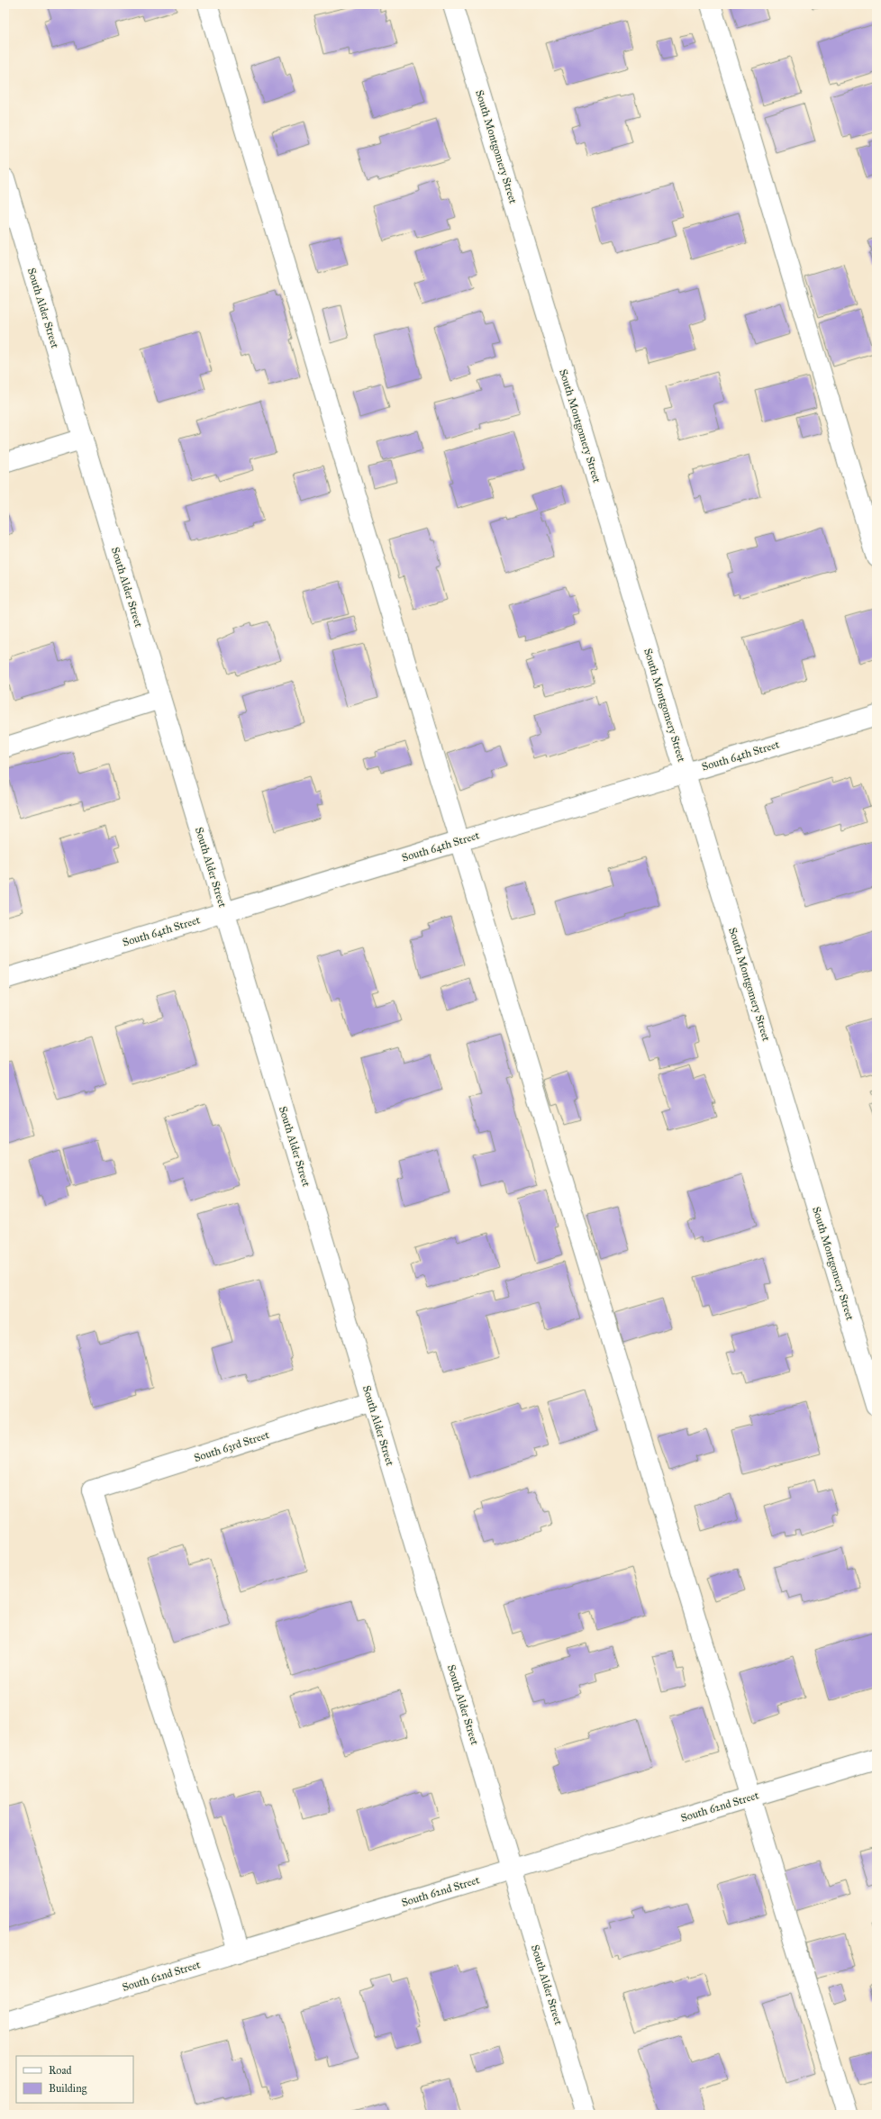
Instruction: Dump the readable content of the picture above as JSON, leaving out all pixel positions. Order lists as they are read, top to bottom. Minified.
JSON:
{"streets":{"street":["South Montgomery Street","South Alder Street","South 64th Street","South 63rd Street","South 62nd Street"]},"crossings":[["South Montgomery Street","South 64th Street"],["South Alder Street","South 64th Street"],["South Alder Street","South 63rd Street"],["South Alder Street","South 62nd Street"],["South 63rd Street","South 62nd Street"]],"legend":["Road","Building"]}
